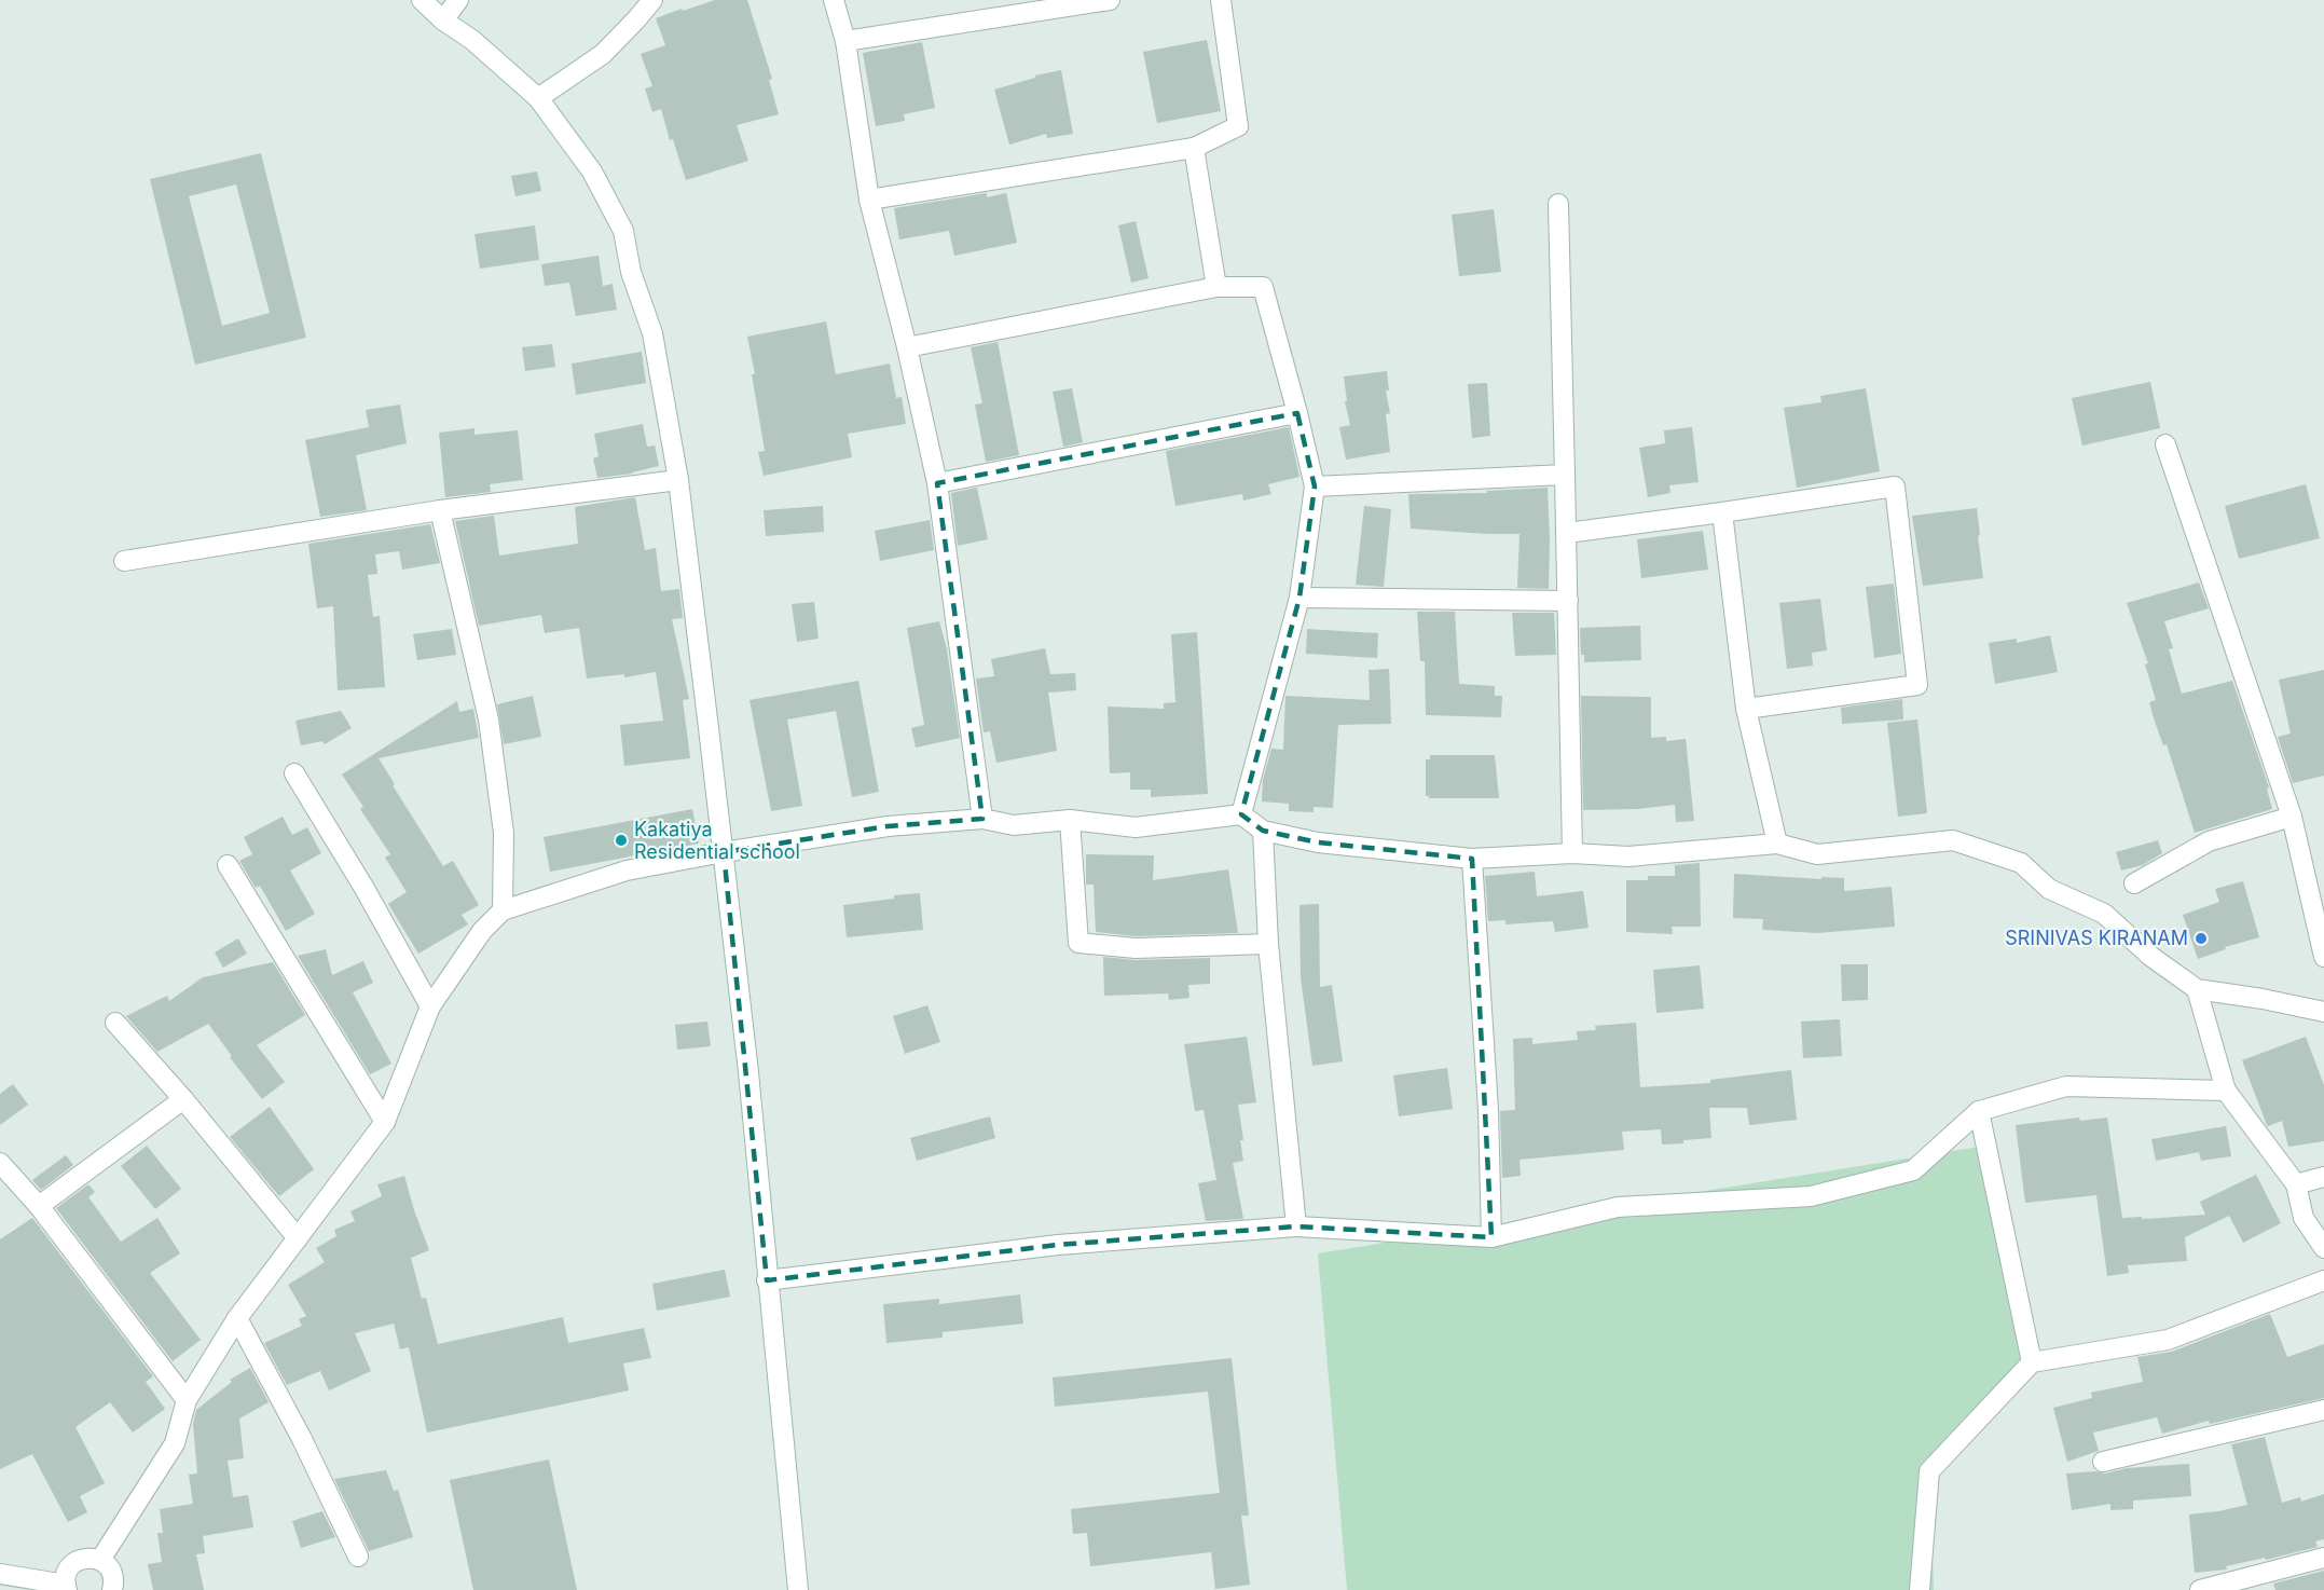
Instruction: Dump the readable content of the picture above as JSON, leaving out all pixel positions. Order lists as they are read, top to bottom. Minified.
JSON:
{"places":["Kakatiya Residential school","SRINIVAS KIRANAM"]}
